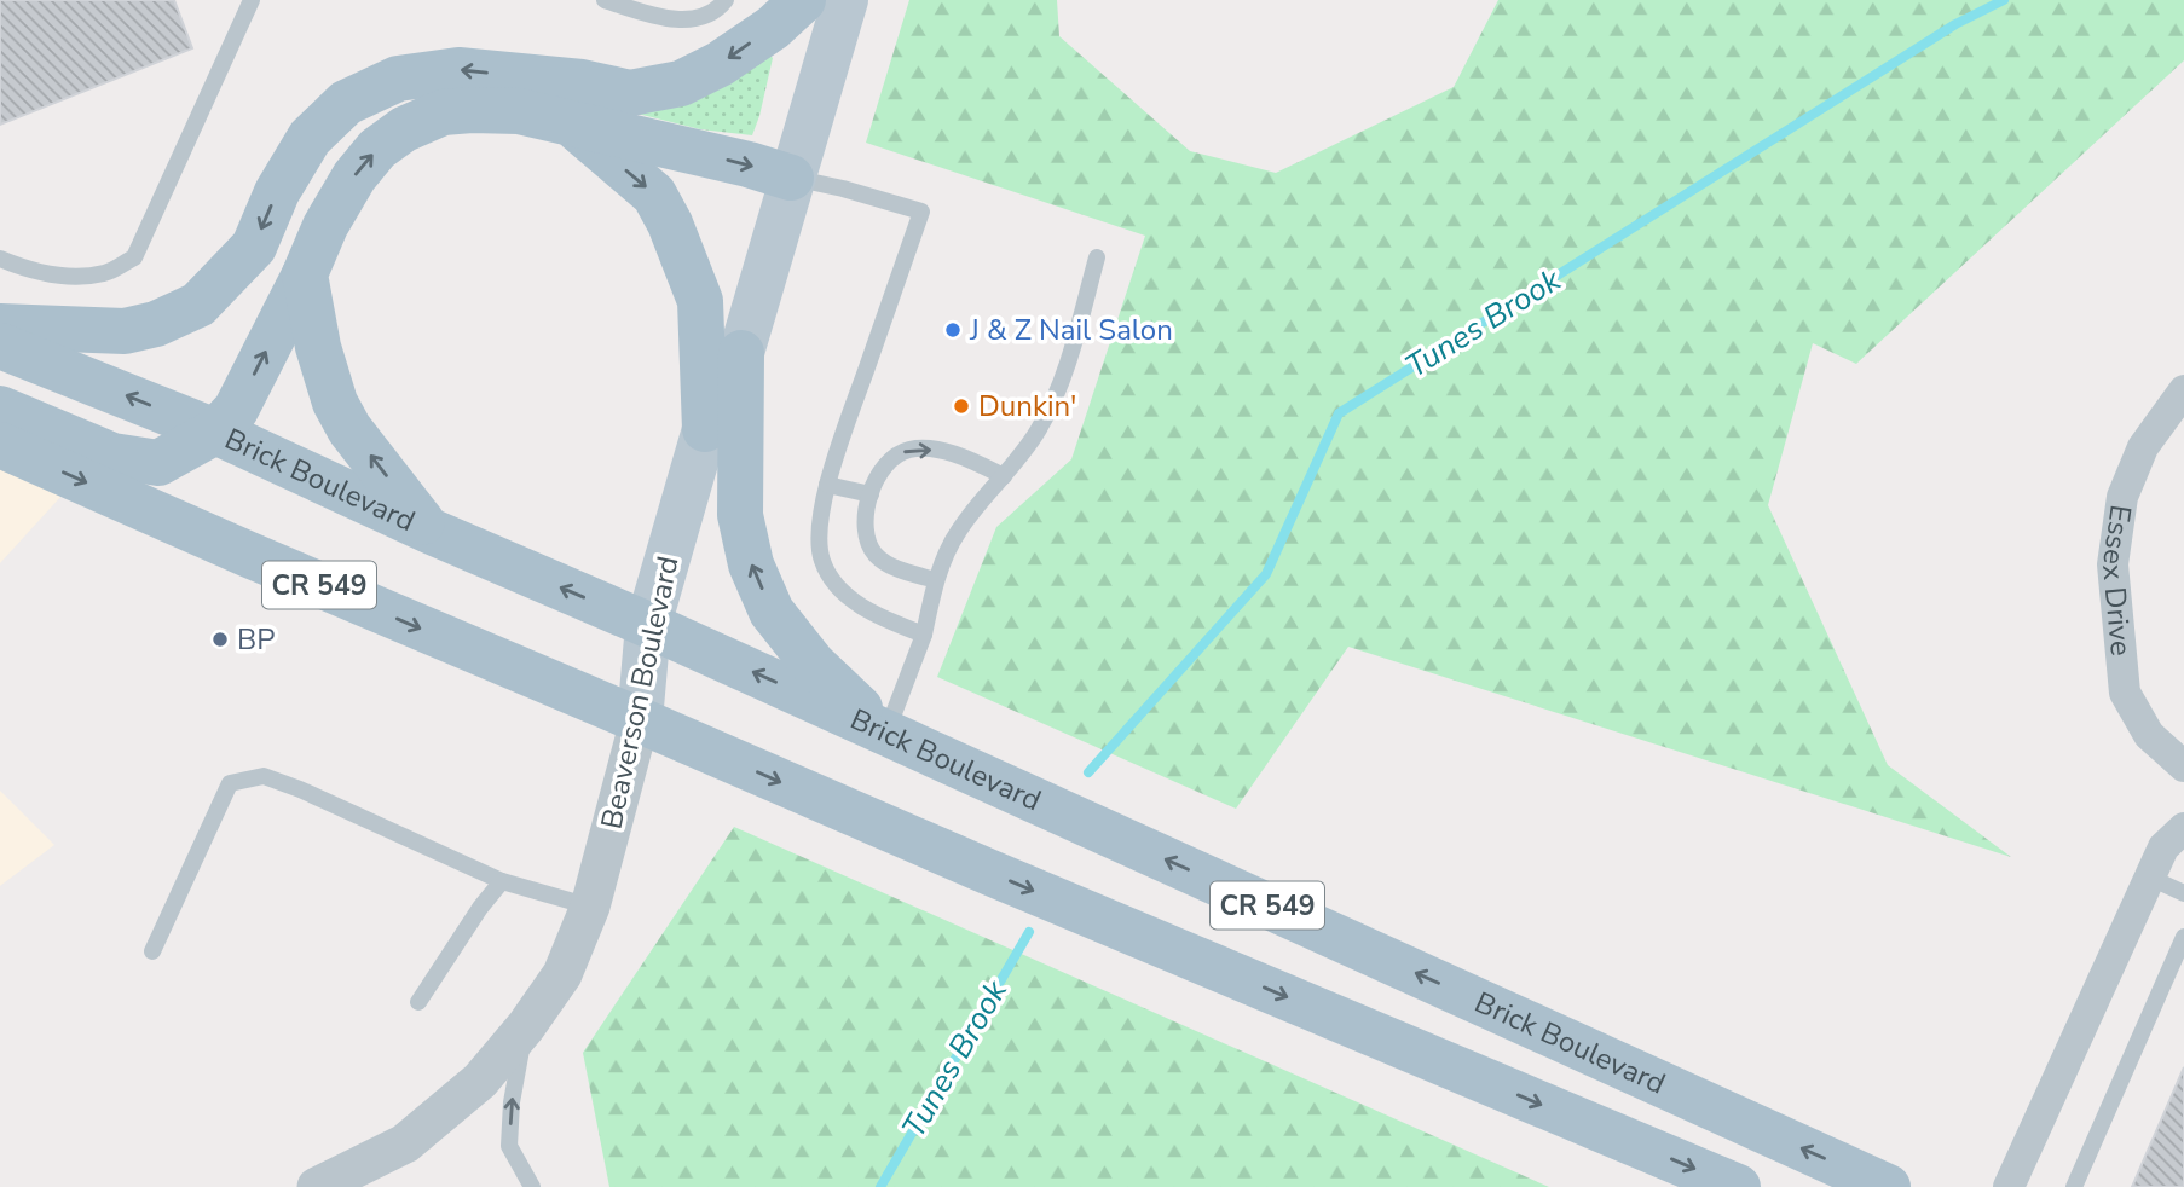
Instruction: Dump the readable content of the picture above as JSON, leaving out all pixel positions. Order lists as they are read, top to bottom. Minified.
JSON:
{"streets":{"main road":["Brick Boulevard","CR 549","Beaverson Boulevard"],"street":["Essex Drive"]},"crossings":[["Brick Boulevard","Beaverson Boulevard"],["CR 549","Beaverson Boulevard"]],"water":["Tunes Brook"],"places":["J & Z Nail Salon","Dunkin'","BP"]}
